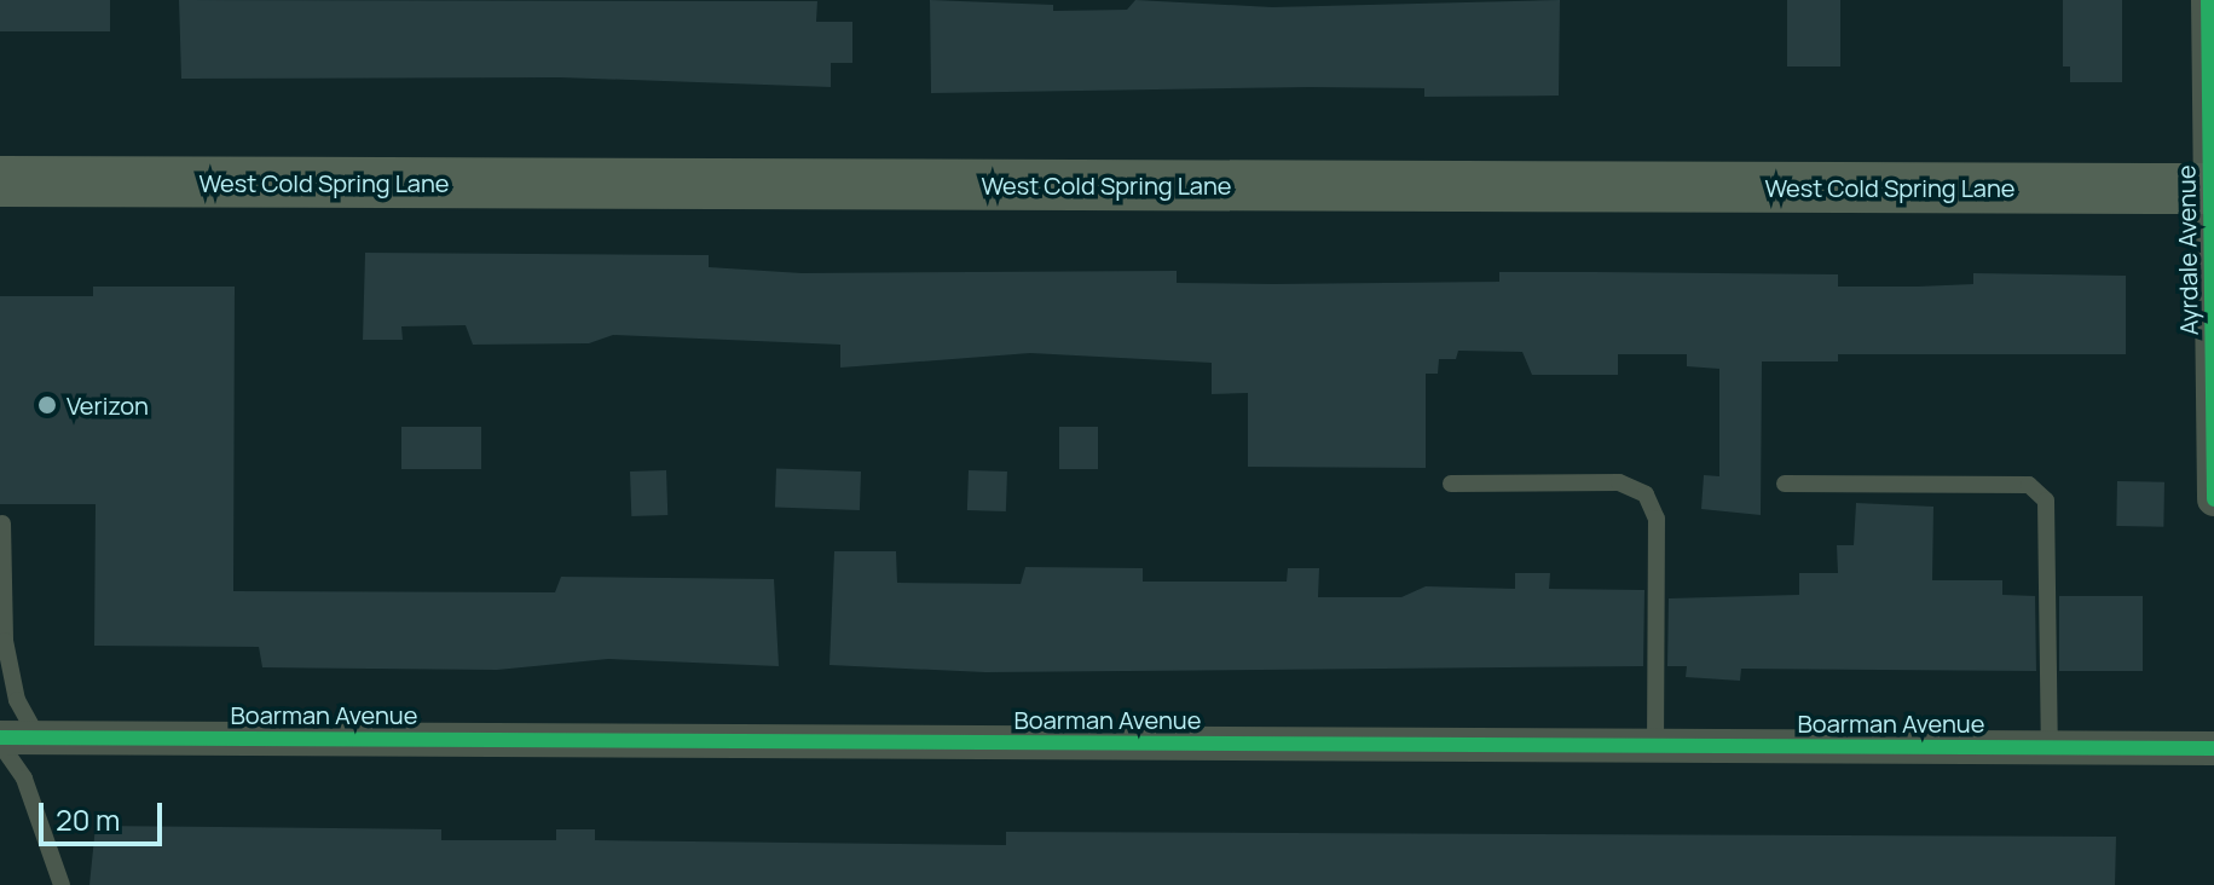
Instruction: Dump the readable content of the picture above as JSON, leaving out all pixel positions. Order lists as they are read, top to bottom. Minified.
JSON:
{"streets":{"main road":["West Cold Spring Lane"],"street":["Ayrdale Avenue","Boarman Avenue"]},"crossings":[["West Cold Spring Lane","Ayrdale Avenue"]],"places":["Verizon"],"scale_bar":"20 m"}
